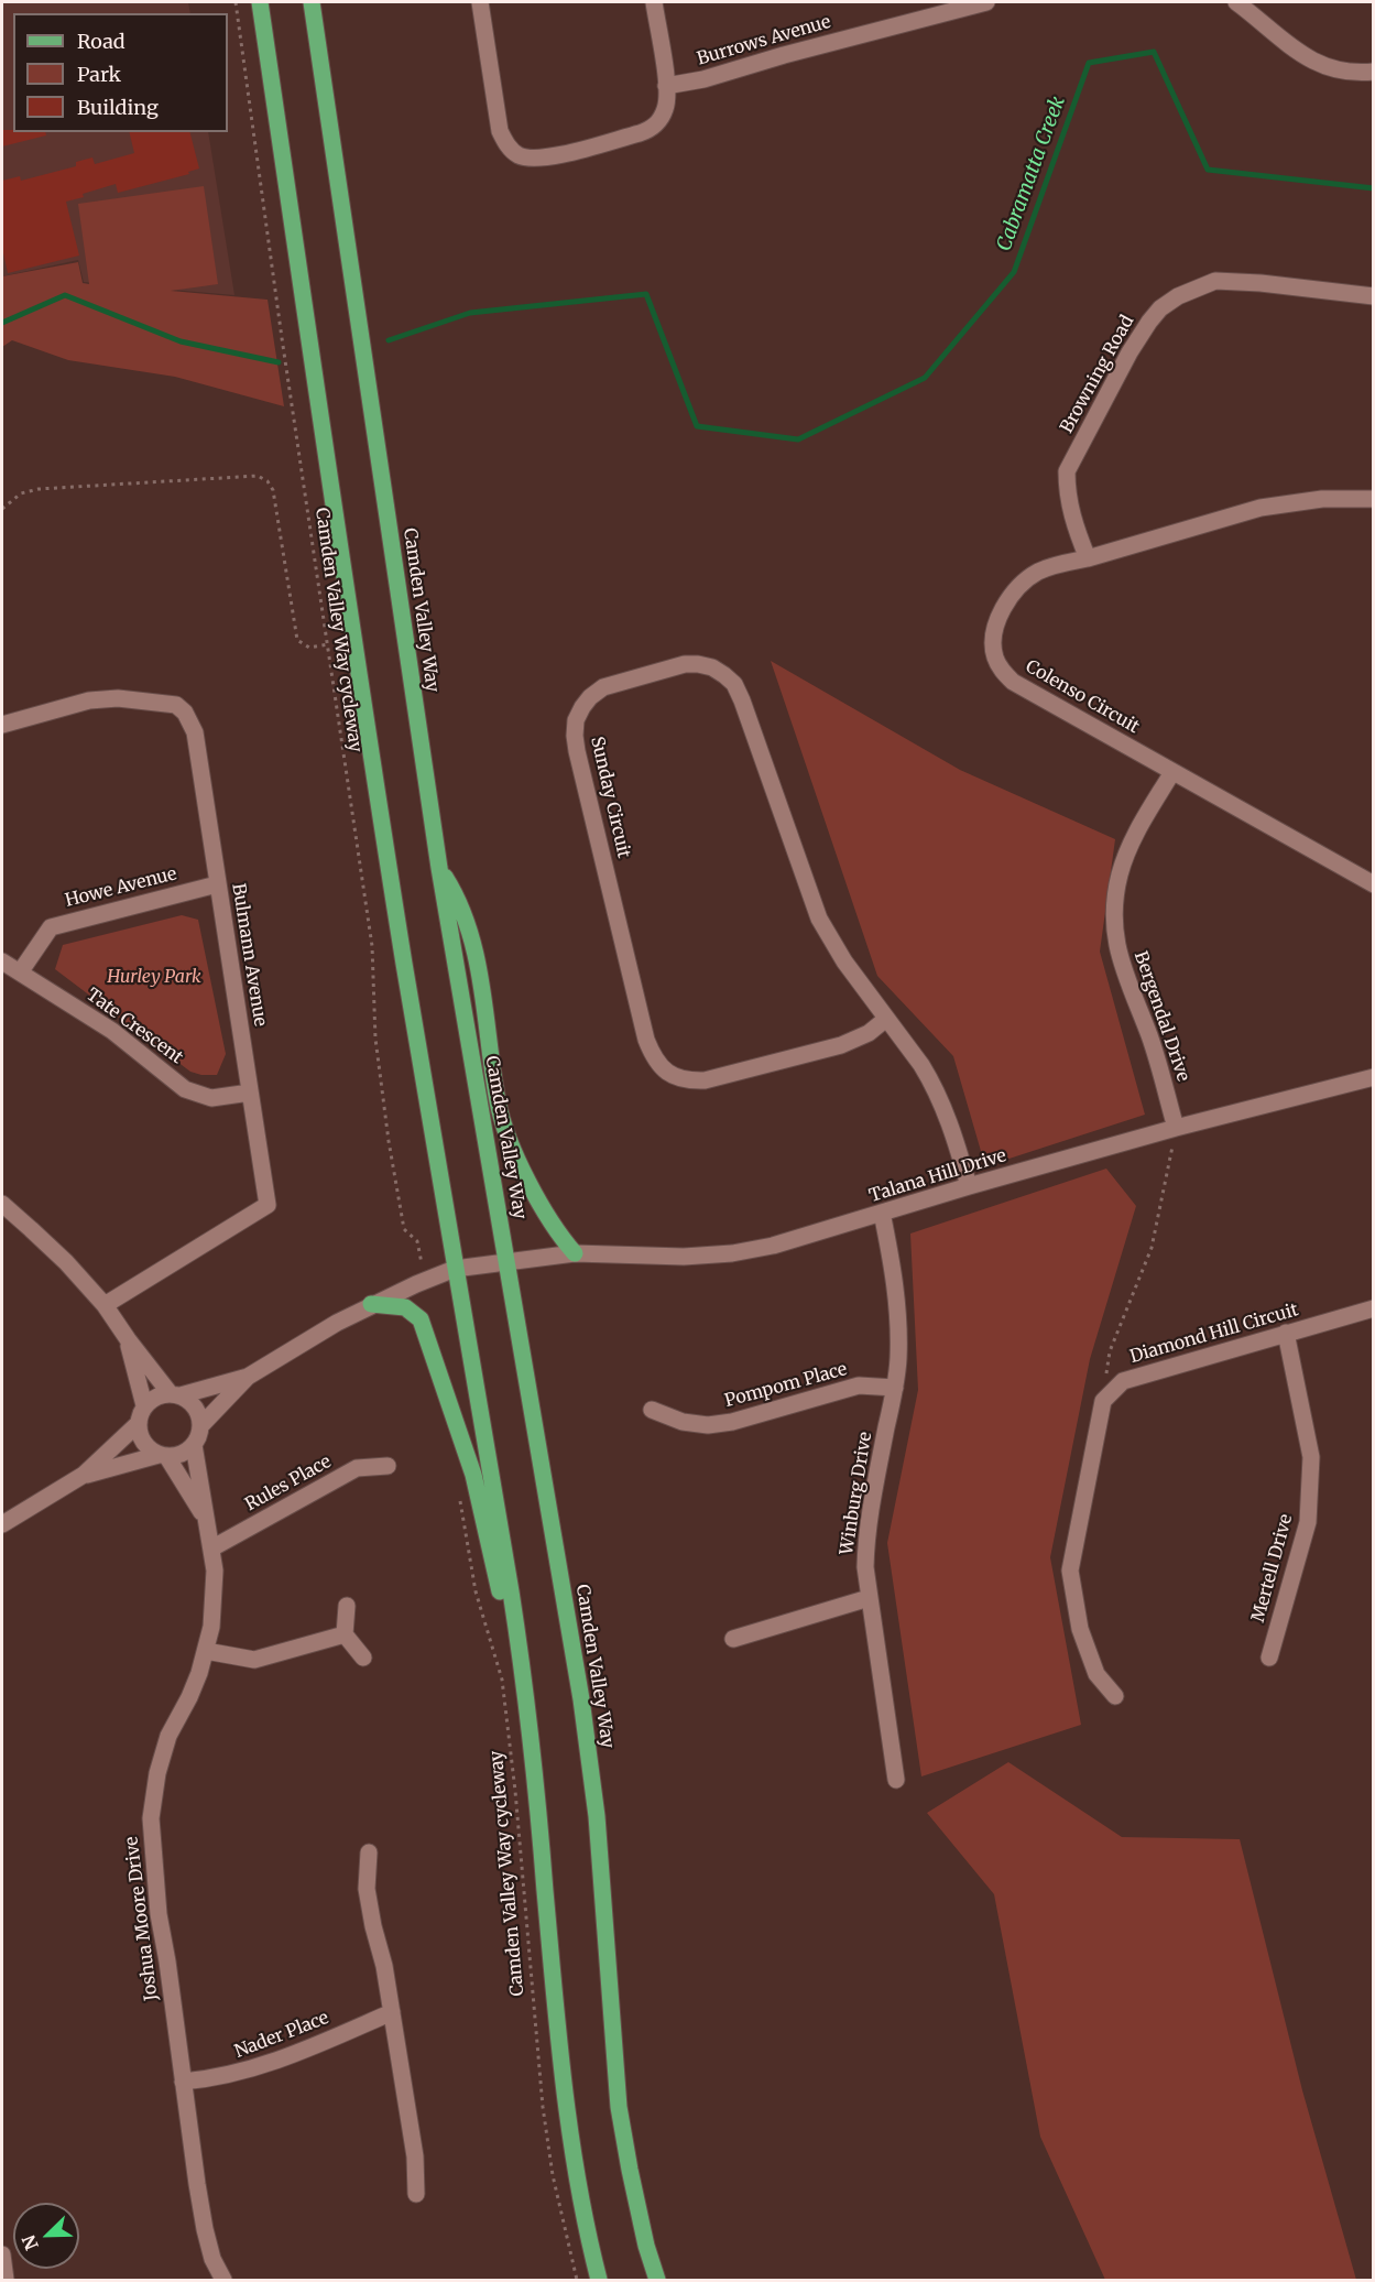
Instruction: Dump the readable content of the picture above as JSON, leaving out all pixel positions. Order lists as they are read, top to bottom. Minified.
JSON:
{"streets":{"main road":["Camden Valley Way"],"street":["Burrows Avenue","Browning Road","Colenso Circuit","Sunday Circuit","Howe Avenue","Bulmann Avenue","Bergendal Drive","Tate Crescent","Talana Hill Drive","Diamond Hill Circuit","Pompom Place","Rules Place","Winburg Drive","Mertell Drive","Joshua Moore Drive","Nader Place"],"path":["Camden Valley Way cycleway"]},"crossings":[["Browning Road","Colenso Circuit"],["Camden Valley Way","Talana Hill Drive"],["Colenso Circuit","Bergendal Drive"],["Sunday Circuit","Talana Hill Drive"],["Howe Avenue","Bulmann Avenue"],["Howe Avenue","Tate Crescent"],["Bulmann Avenue","Tate Crescent"],["Bergendal Drive","Talana Hill Drive"],["Talana Hill Drive","Winburg Drive"],["Diamond Hill Circuit","Mertell Drive"],["Pompom Place","Winburg Drive"],["Rules Place","Joshua Moore Drive"],["Joshua Moore Drive","Nader Place"]],"water":["Cabramatta Creek"],"parks":["Hurley Park"],"legend":["Road","Park","Building"],"north":"bottom left"}
